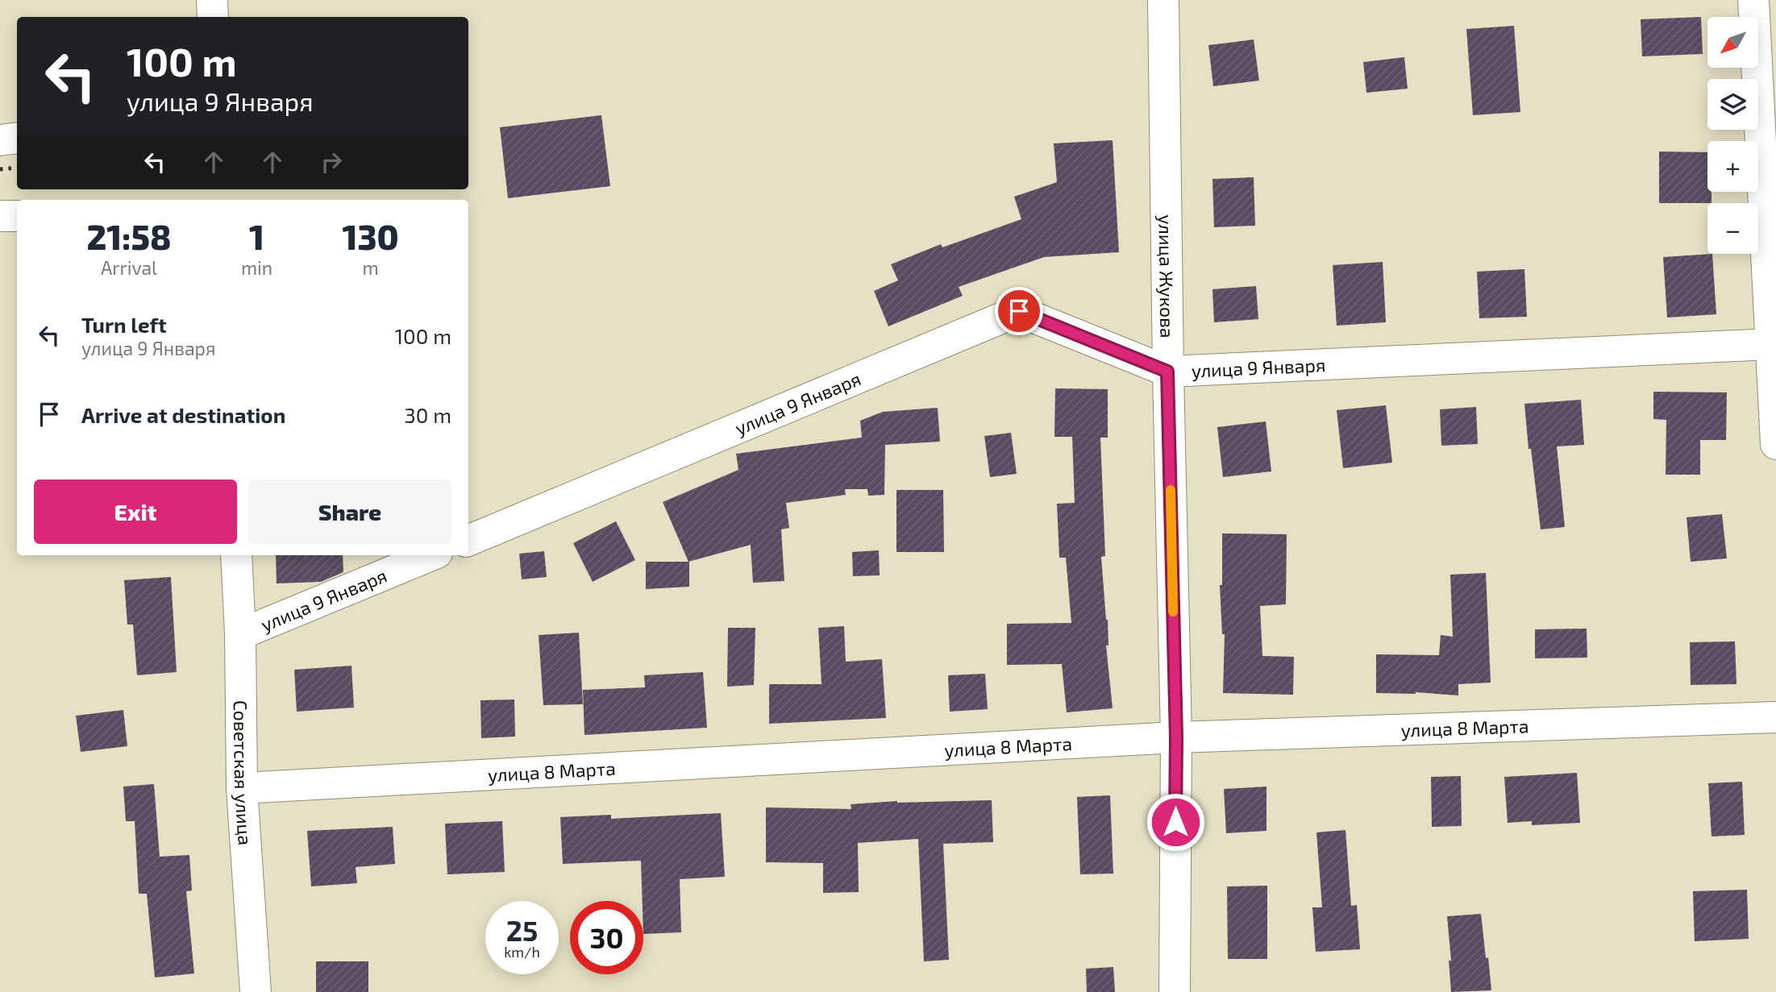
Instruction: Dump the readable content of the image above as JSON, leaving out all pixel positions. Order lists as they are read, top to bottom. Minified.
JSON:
{"streets":{"street":["улица Жукова","улица 9 Января","улица 8 Марта","Советская улица"]},"crossings":[["улица Жукова","улица 9 Января"],["улица Жукова","улица 8 Марта"],["улица 9 Января","Советская улица"],["улица 8 Марта","Советская улица"]],"north":"bottom left","page":{"map_buttons":["+","−"],"turn":["100 m","улица 9 Января"],"eta":["21:58","Arrival","1","min","130","m"],"list":[{"name":"Turn left","note":"улица 9 Января","value":"100 m"},{"name":"Arrive at destination","value":"30 m"}],"buttons":["Exit","Share"],"speed":"25 km/h","limit":"30"}}
